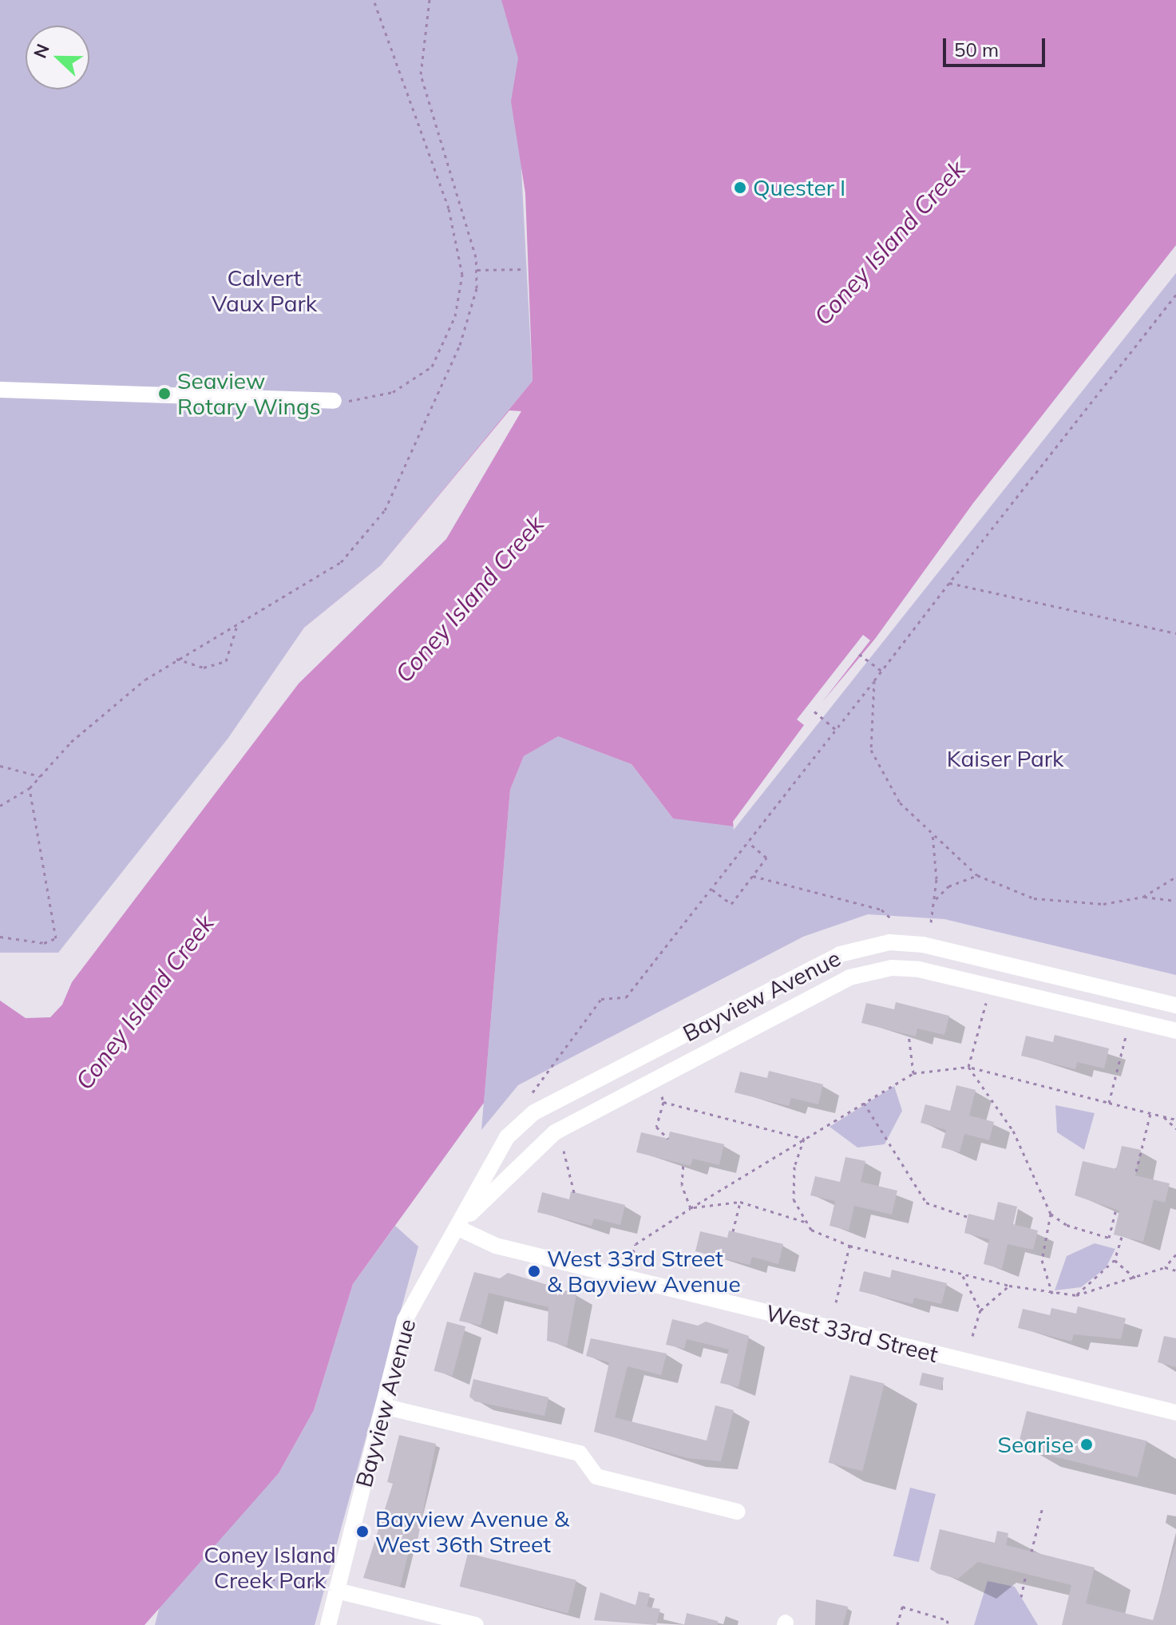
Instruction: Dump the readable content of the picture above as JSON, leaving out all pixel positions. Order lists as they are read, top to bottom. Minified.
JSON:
{"streets":{"street":["Bayview Avenue","West 33rd Street"]},"crossings":[["Bayview Avenue","West 33rd Street"]],"water":["Coney Island Creek"],"parks":["Calvert Vaux Park","Kaiser Park","Coney Island Creek Park"],"places":["Quester I","Seaview Rotary Wings","West 33rd Street & Bayview Avenue","Searise","Bayview Avenue & West 36th Street"],"scale_bar":"50 m","north":"left"}
